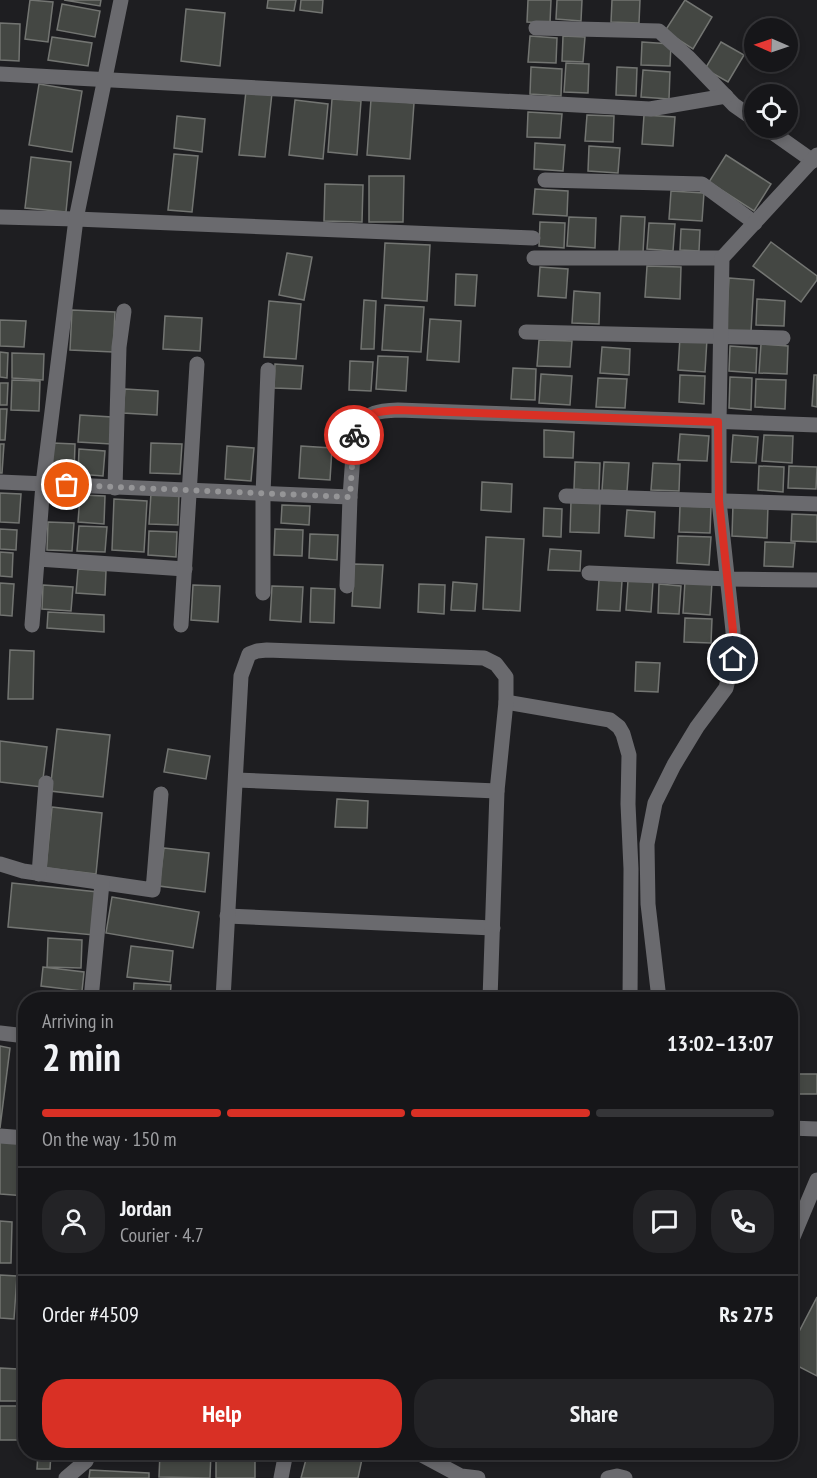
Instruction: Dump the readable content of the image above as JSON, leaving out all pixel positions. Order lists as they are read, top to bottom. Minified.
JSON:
{"north":"left","page":{"heading":["2 min","Arriving in","13:02–13:07"],"panel":["Jordan","Courier · 4.7","Order #4509","Rs 275"],"bar":"On the way · 150 m","buttons":["Help","Share"]}}
